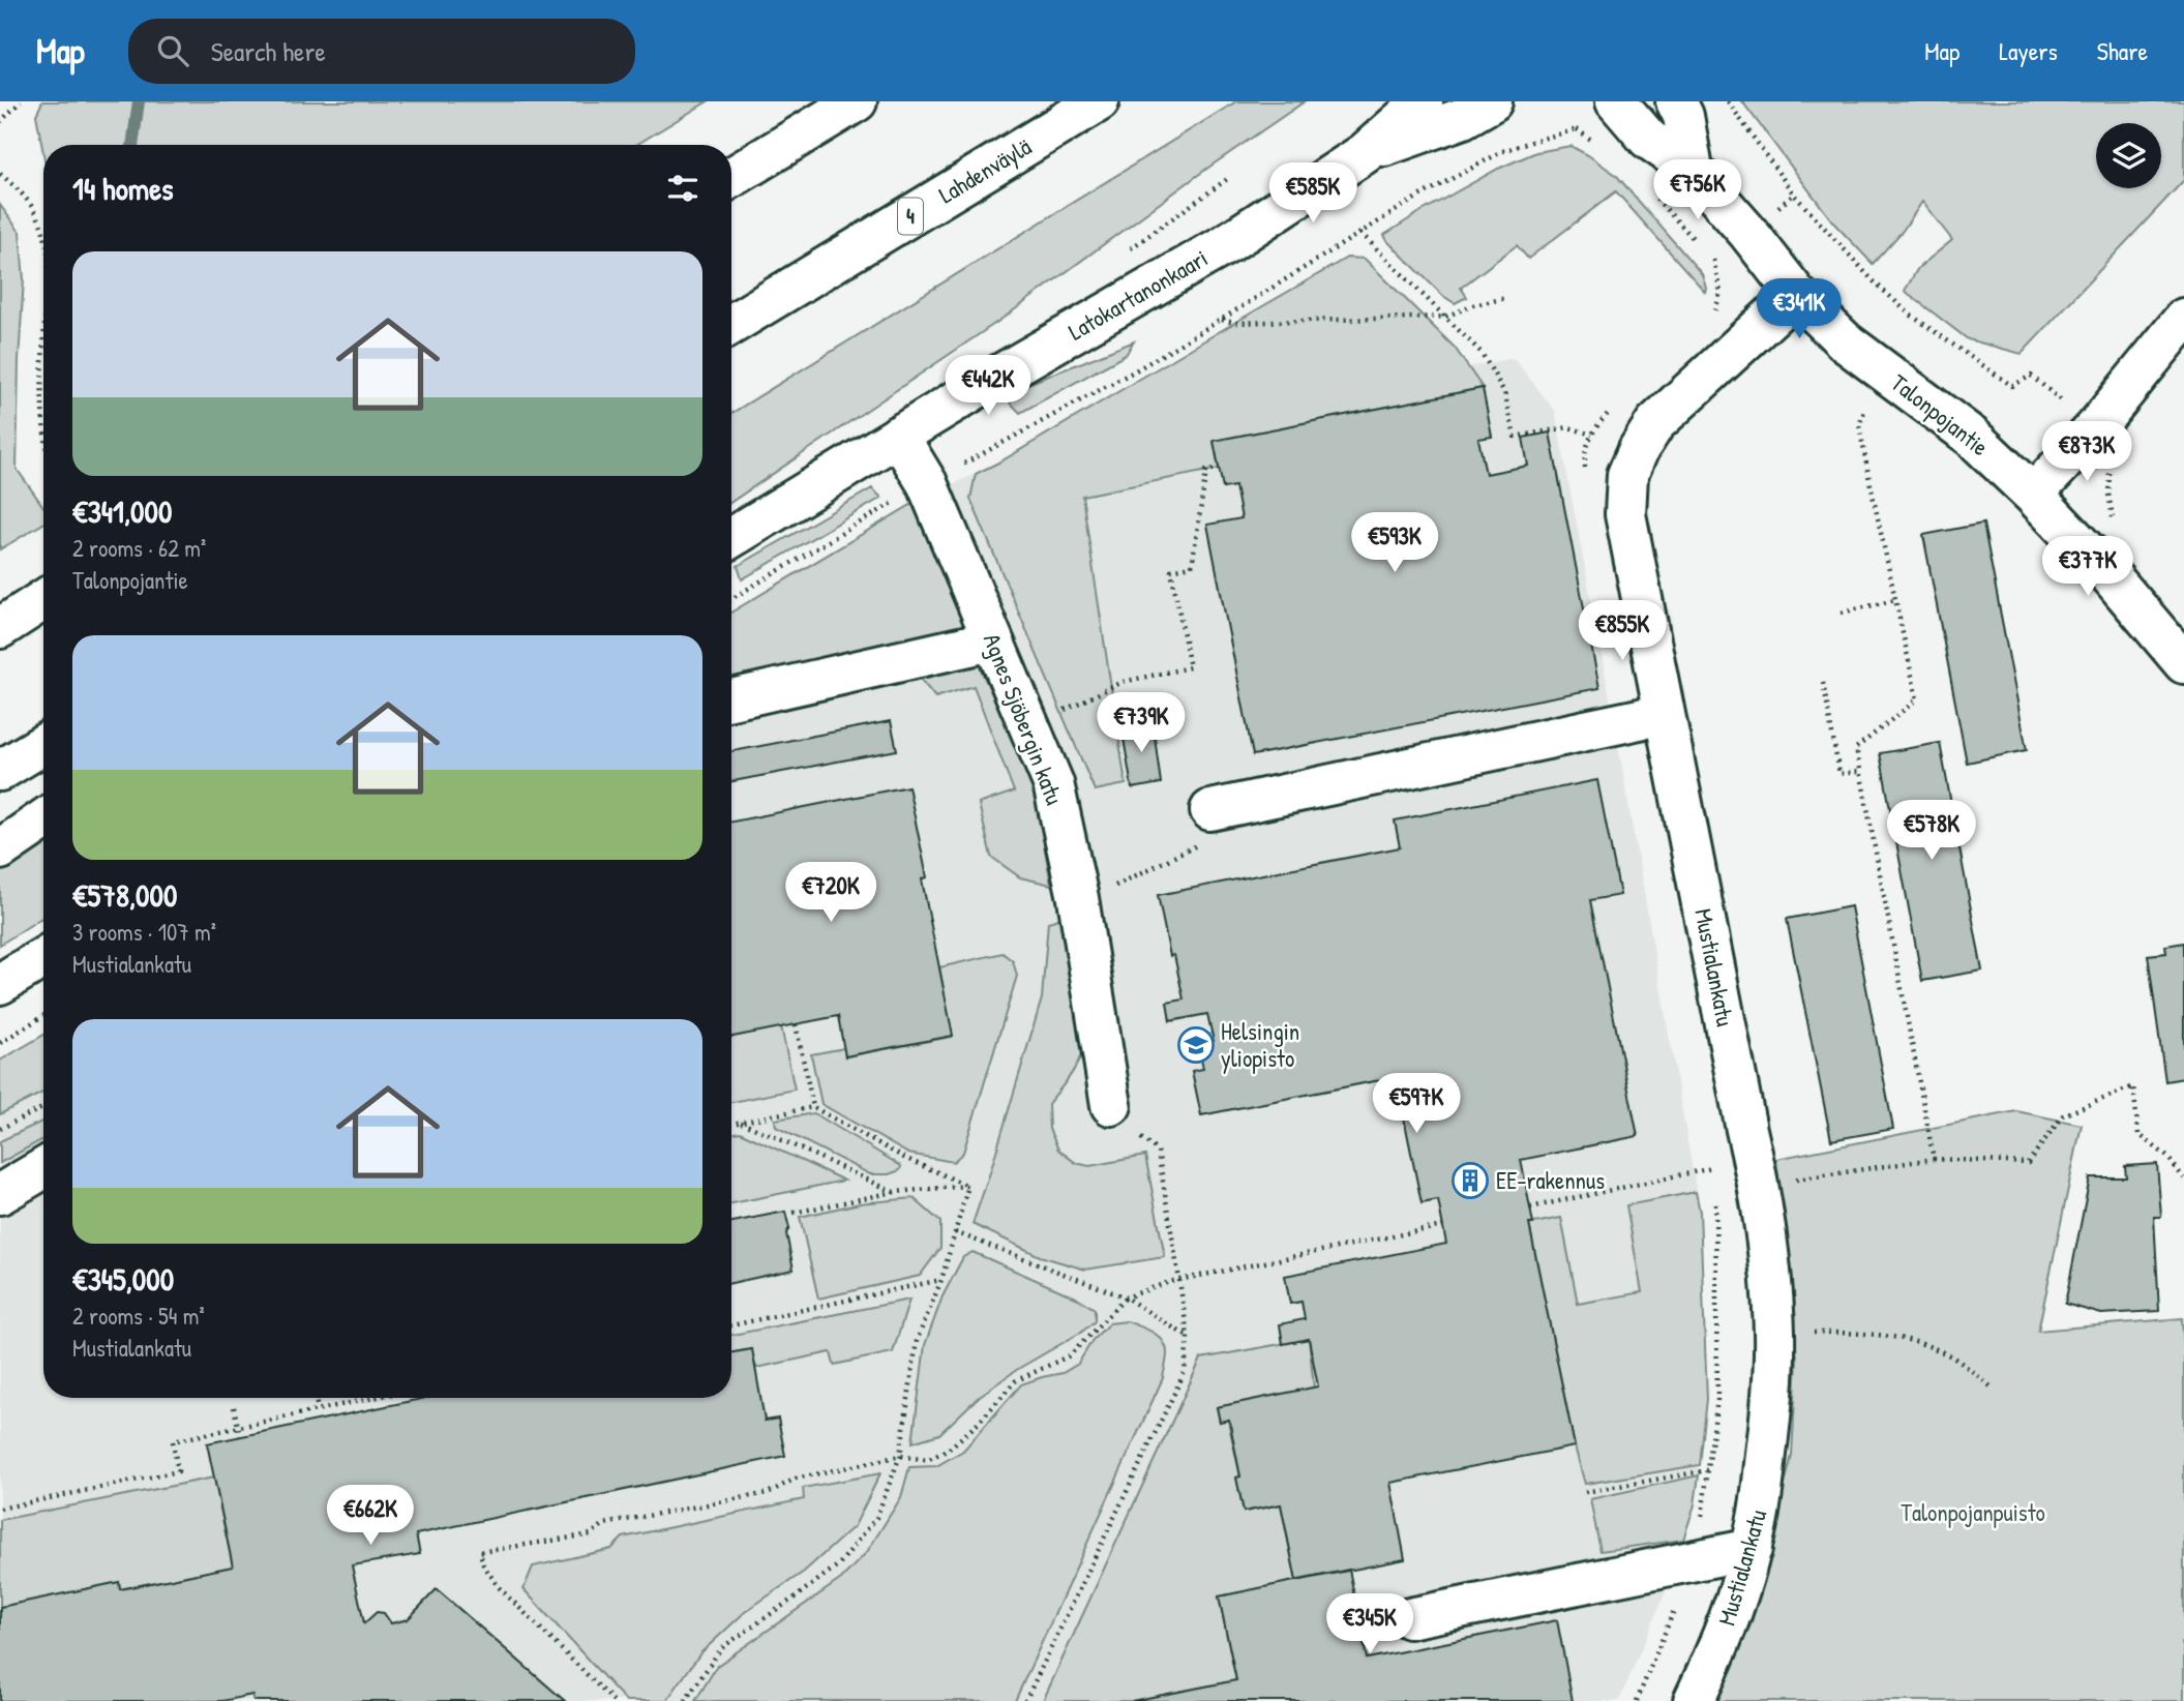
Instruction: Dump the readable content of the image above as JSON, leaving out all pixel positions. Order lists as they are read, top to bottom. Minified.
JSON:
{"streets":{"main road":["Lahdenväylä","4","Latokartanonkaari","Talonpojantie","Agnes Sjöbergin katu","Mustialankatu"]},"crossings":[["Latokartanonkaari","Agnes Sjöbergin katu"],["Talonpojantie","Mustialankatu"]],"parks":["Talonpojanpuisto"],"places":{"school or university":["Helsingin yliopisto"],"building":["EE-rakennus"]},"page":{"header":"Map","search":"Search here","nav":["Map","Layers","Share"],"heading":"14 homes","price":["€756K","€585K","€341K","€442K","€873K","€593K","€377K","€855K","€739K","€578K","€720K","€597K","€662K","€345K"],"list":[{"name":"€341,000","note":"2 rooms · 62 m² · Talonpojantie"},{"name":"€578,000","note":"3 rooms · 107 m² · Mustialankatu"},{"name":"€345,000","note":"2 rooms · 54 m² · Mustialankatu"}]}}
